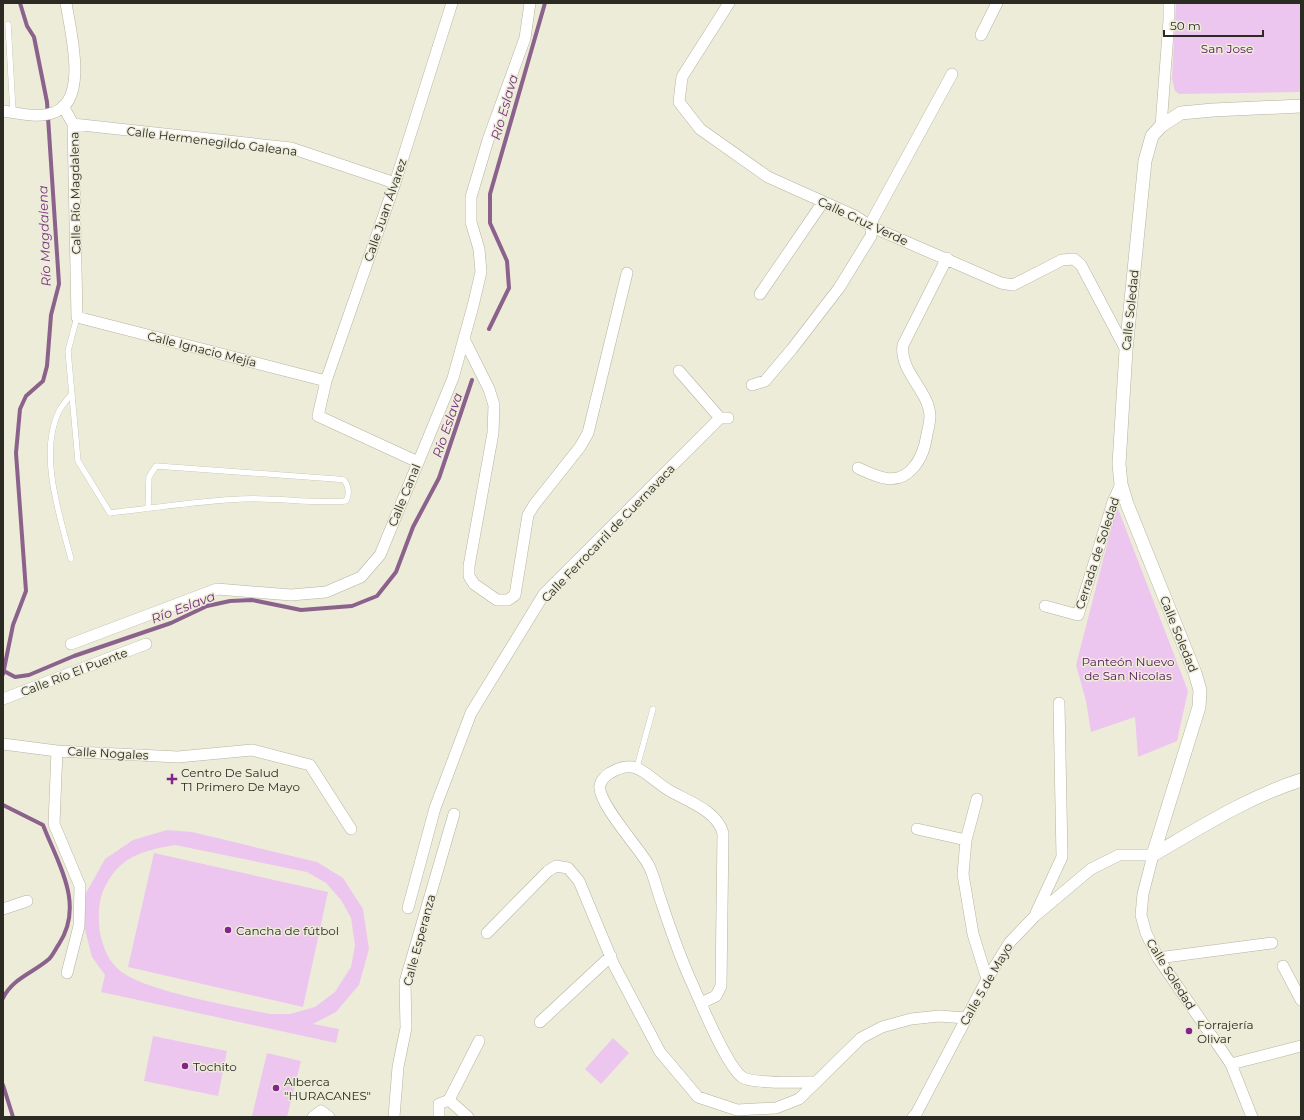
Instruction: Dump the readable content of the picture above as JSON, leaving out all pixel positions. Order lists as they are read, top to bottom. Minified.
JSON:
{"streets":{"street":["Calle Hermenegildo Galeana","Calle Río Magdalena","Calle Juan Álvarez","Calle Cruz Verde","Calle Soledad","Calle Ignacio Mejía","Calle Canal","Calle Ferrocarril de Cuernavaca","Cerrada de Soledad","Calle Río El Puente","Calle Nogales","Calle Esperanza","Calle 5 de Mayo"]},"crossings":[["Calle Hermenegildo Galeana","Calle Río Magdalena"],["Calle Hermenegildo Galeana","Calle Juan Álvarez"],["Calle Río Magdalena","Calle Ignacio Mejía"],["Calle Juan Álvarez","Calle Ignacio Mejía"],["Calle Juan Álvarez","Calle Canal"],["Calle Cruz Verde","Calle Soledad"],["Calle Soledad","Cerrada de Soledad"],["Calle Soledad","Calle 5 de Mayo"]],"water":["Río Eslava","Río Magdalena"],"parks":["San Jose","Panteón Nuevo de San Nicolas"],"places":{"health":["Centro De Salud T1 Primero De Mayo"],"other":["Cancha de fútbol","Forrajería Olivar","Tochito","Alberca \"HURACANES\""]},"scale_bar":"50 m"}
